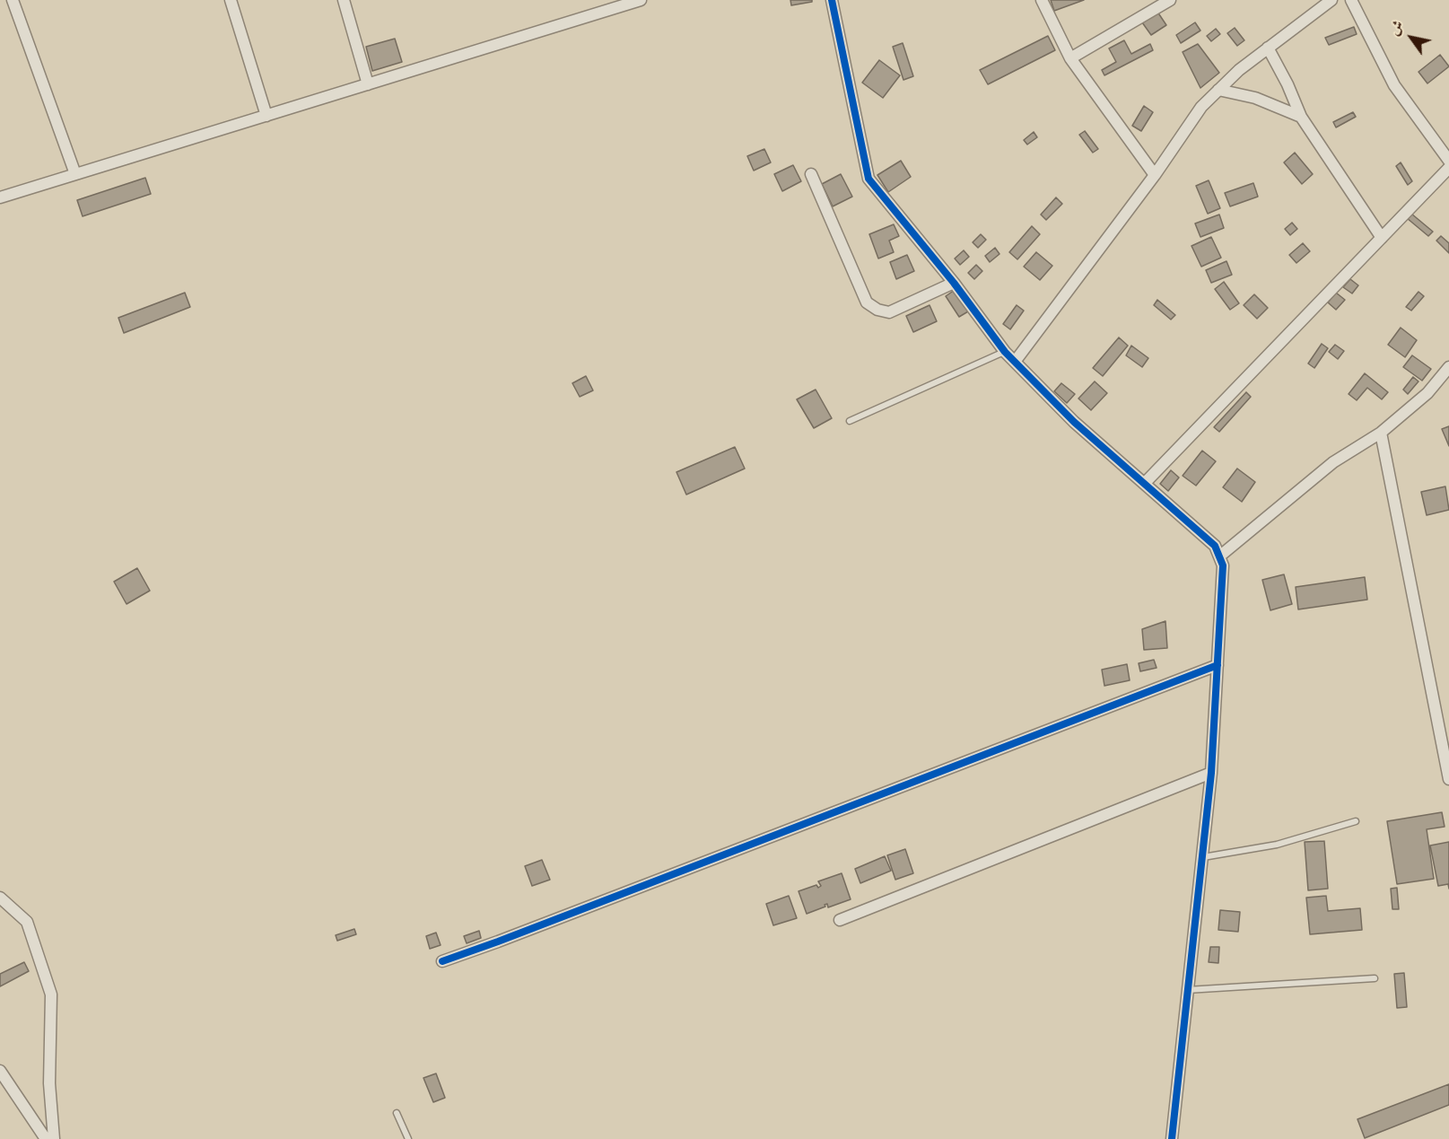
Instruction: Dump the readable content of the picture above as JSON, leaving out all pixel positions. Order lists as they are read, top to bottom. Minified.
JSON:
{"north":"top left"}
